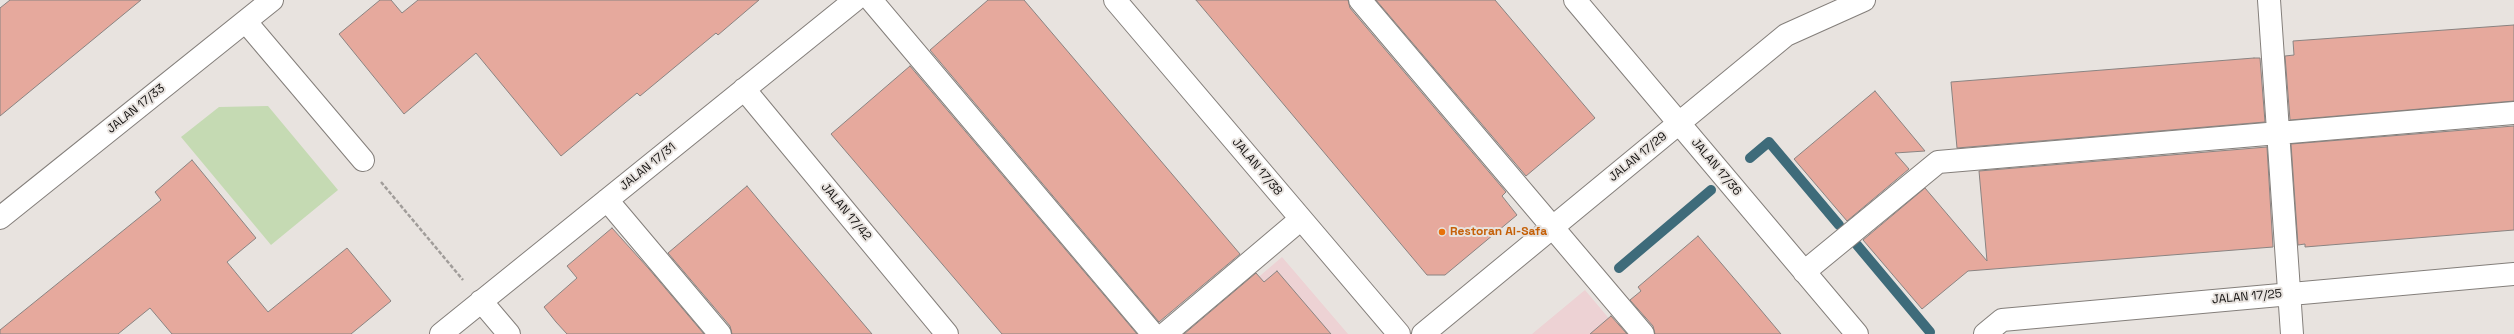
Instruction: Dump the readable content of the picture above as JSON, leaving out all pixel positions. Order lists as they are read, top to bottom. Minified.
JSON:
{"streets":{"street":["JALAN 17/33","JALAN 17/29","JALAN 17/31","JALAN 17/38","JALAN 17/36","JALAN 17/42","JALAN 17/25"]},"crossings":[["JALAN 17/29","JALAN 17/36"],["JALAN 17/31","JALAN 17/42"]],"places":["Restoran Al-Safa"]}
